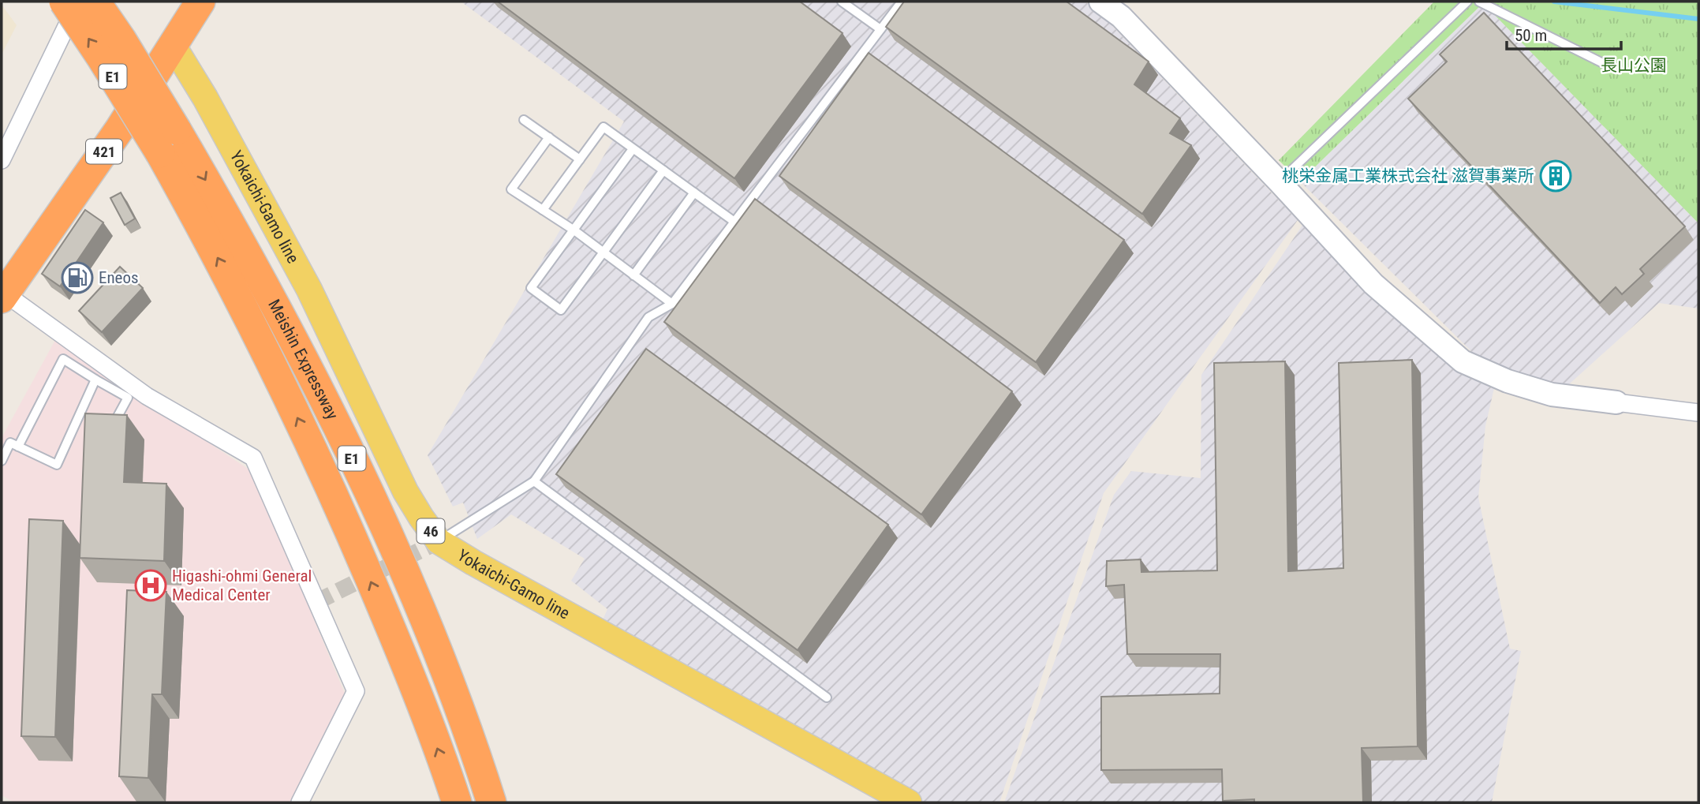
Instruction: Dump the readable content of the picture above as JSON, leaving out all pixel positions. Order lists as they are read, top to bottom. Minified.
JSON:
{"streets":{"highway":["E1","421","Meishin Expressway"],"main road":["Yokaichi-Gamo line","46"]},"crossings":[["421","Yokaichi-Gamo line"]],"parks":["長山公園"],"places":{"building":["桃栄金属工業株式会社 滋賀事業所"],"fuel station":["Eneos"],"hospital":["Higashi-ohmi General Medical Center"]},"scale_bar":"50 m"}
